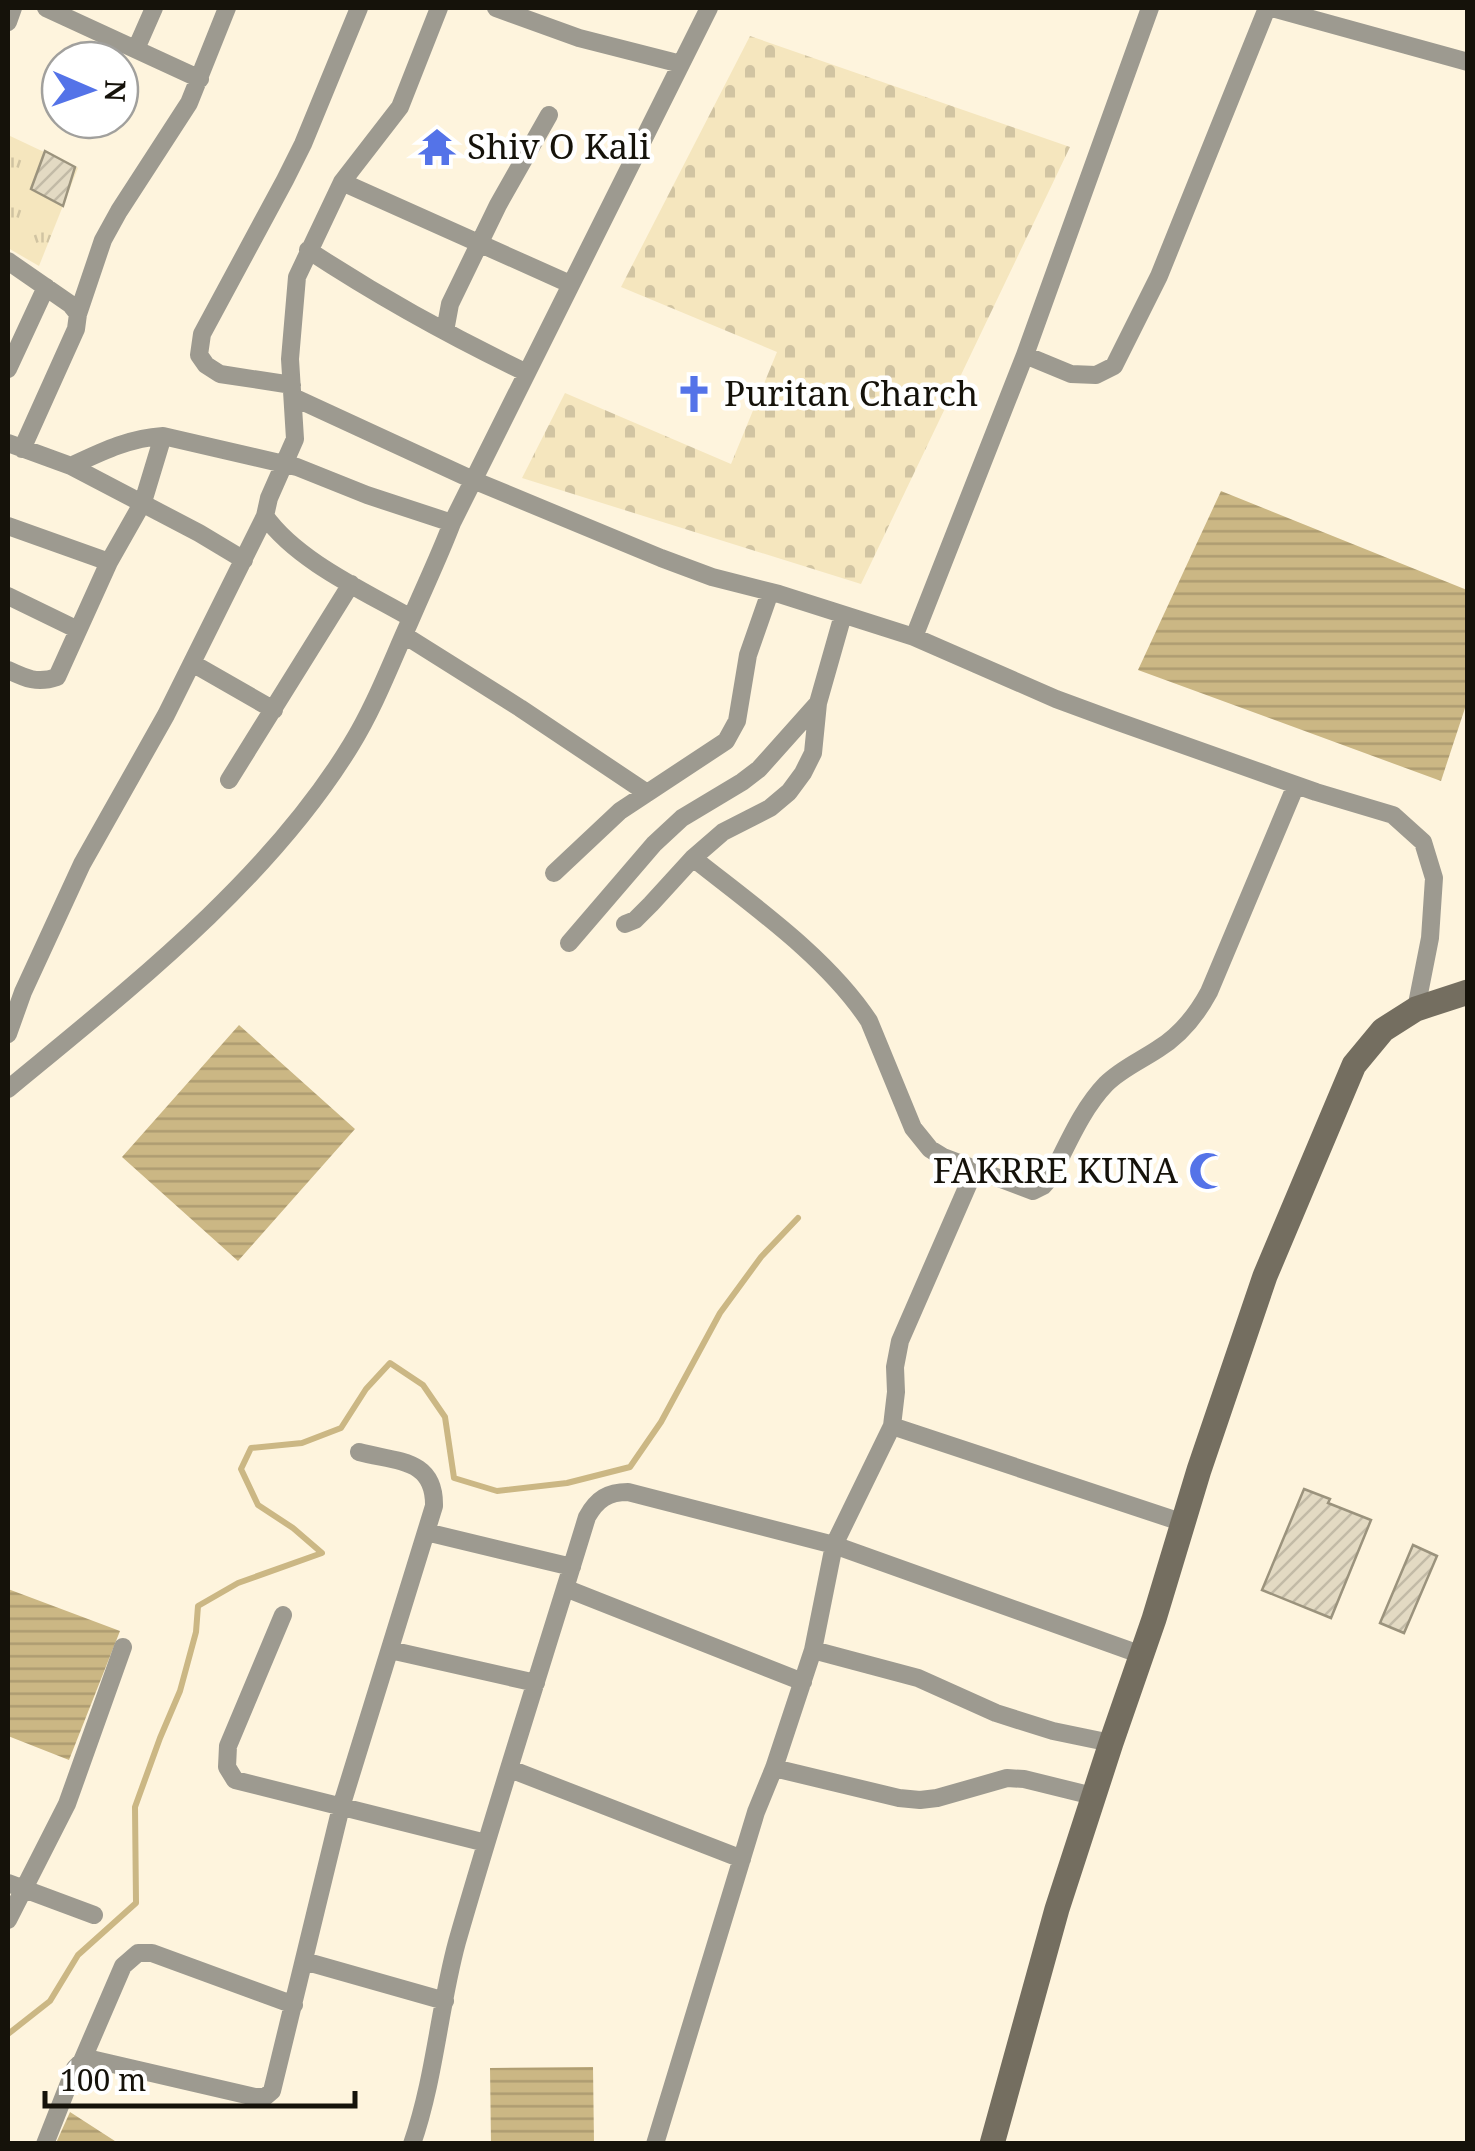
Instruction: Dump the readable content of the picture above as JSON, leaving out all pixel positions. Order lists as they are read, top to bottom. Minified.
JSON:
{"places":{"temple":["Shiv O Kali"],"church":["Puritan Charch"],"mosque":["FAKRRE KUNA"]},"scale_bar":"100 m","north":"right"}
